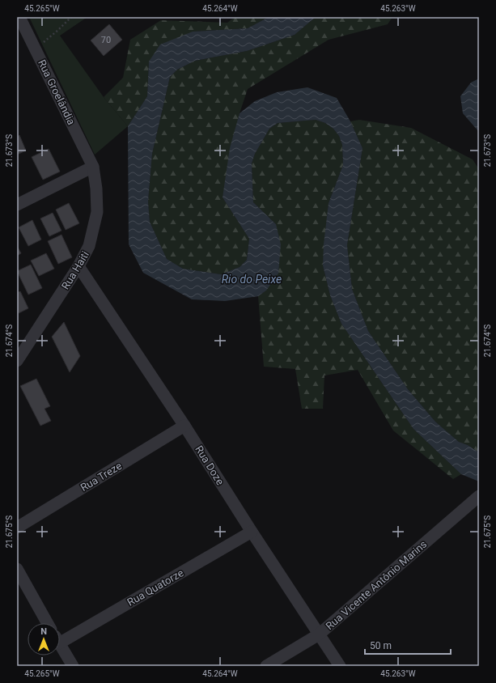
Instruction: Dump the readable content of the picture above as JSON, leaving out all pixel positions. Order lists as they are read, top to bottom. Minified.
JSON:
{"streets":{"street":["Rua Groelândia","Rua Haiti","Rua Doze","Rua Treze","Rua Vicente Antônio Marins","Rua Quatorze"]},"crossings":[["Rua Groelândia","Rua Haiti"],["Rua Haiti","Rua Doze"],["Rua Doze","Rua Treze"],["Rua Doze","Rua Vicente Antônio Marins"],["Rua Doze","Rua Quatorze"]],"water":["Rio do Peixe"],"house_numbers":["70"],"scale_bar":"50 m","north":"top","coordinates":["45.265°W","45.264°W","45.263°W","21.673°S","21.674°S","21.675°S"]}
